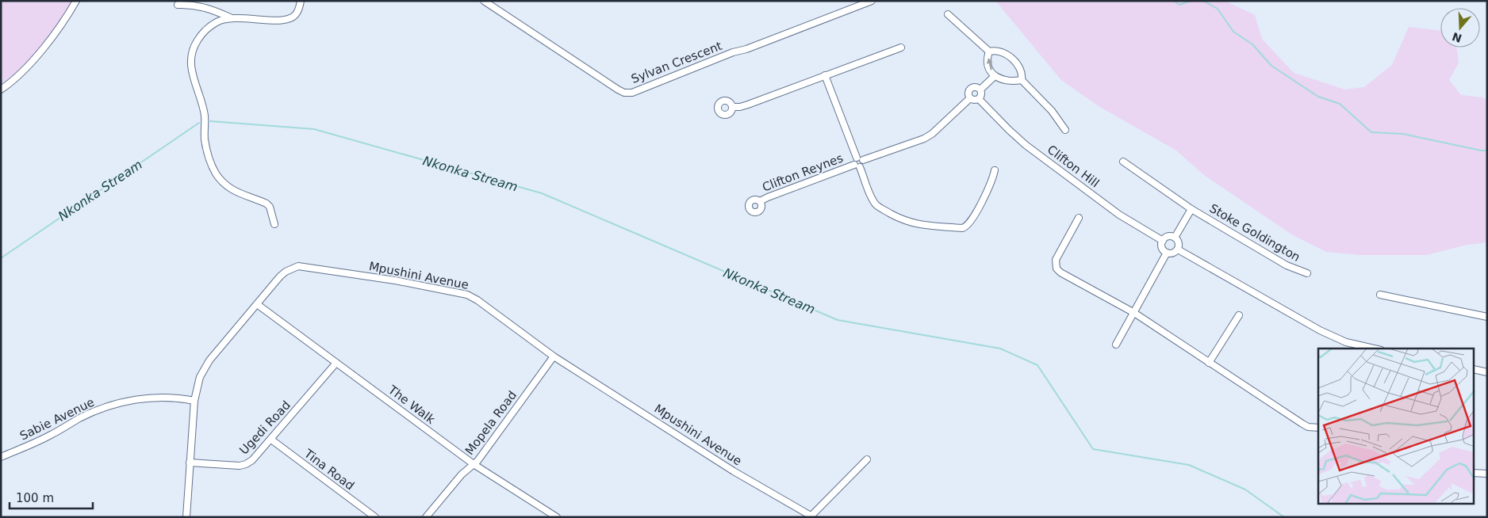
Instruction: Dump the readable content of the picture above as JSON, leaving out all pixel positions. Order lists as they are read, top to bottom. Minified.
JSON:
{"streets":{"street":["Sylvan Crescent","Clifton Hill","Clifton Reynes","Stoke Goldington","Mpushini Avenue","The Walk","Sabie Avenue","Mopela Road","Ugedi Road","Tina Road"]},"crossings":[["Clifton Hill","Stoke Goldington"],["Mpushini Avenue","The Walk"],["Mpushini Avenue","Sabie Avenue"],["Mpushini Avenue","Mopela Road"],["Mpushini Avenue","Ugedi Road"],["The Walk","Mopela Road"],["The Walk","Ugedi Road"],["Ugedi Road","Tina Road"]],"water":["Nkonka Stream"],"scale_bar":"100 m","north":"bottom"}
